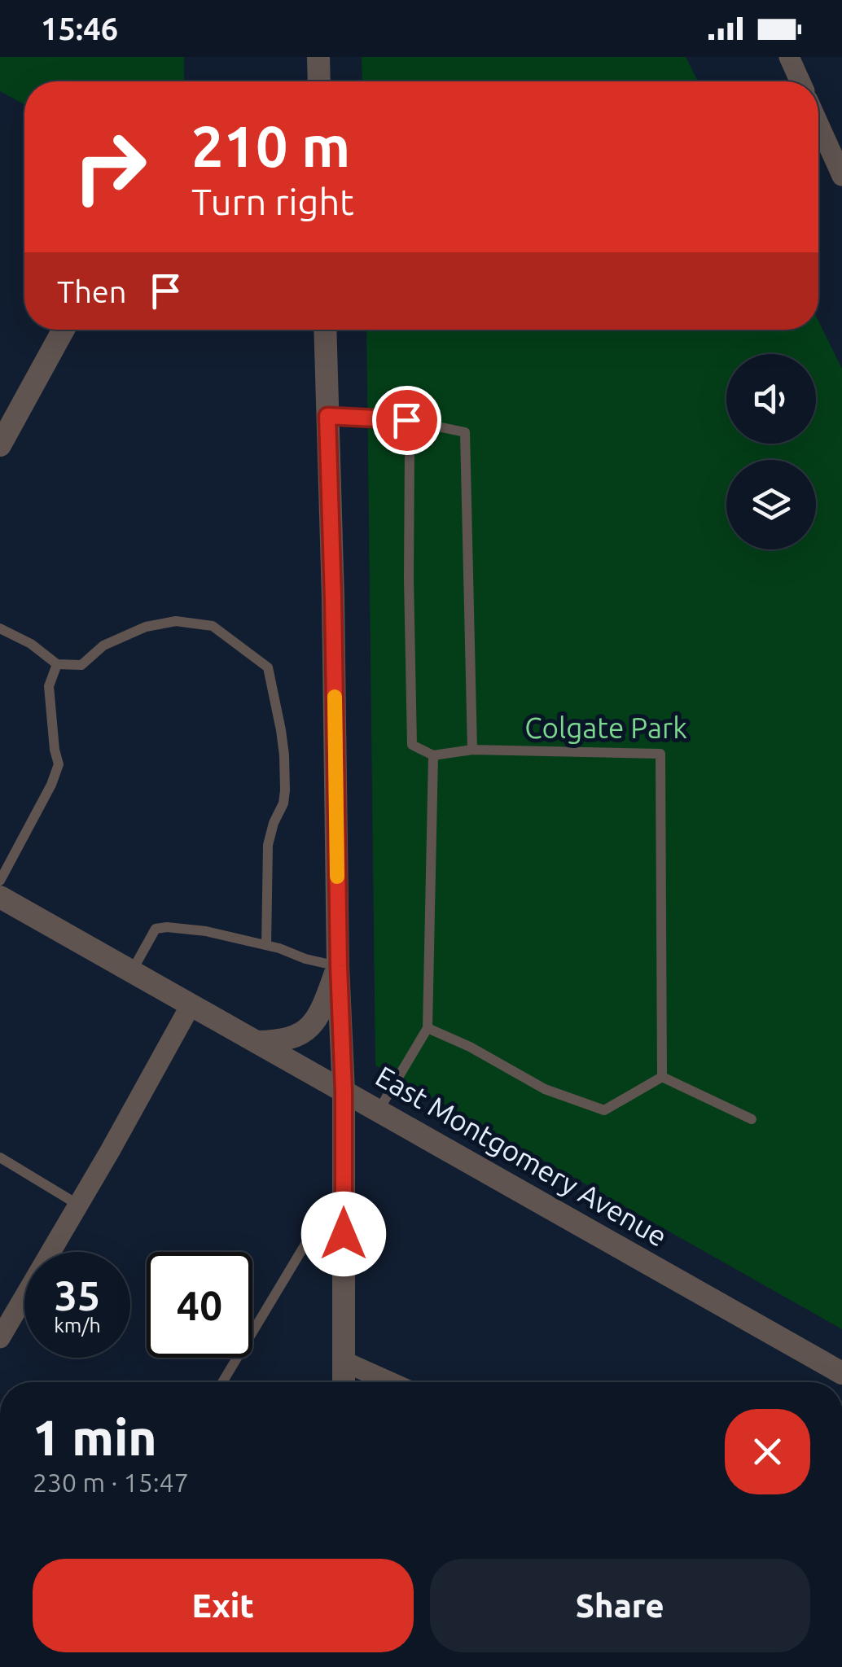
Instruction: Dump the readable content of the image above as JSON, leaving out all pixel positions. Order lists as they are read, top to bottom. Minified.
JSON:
{"streets":{"street":["East Montgomery Avenue"]},"parks":["Colgate Park"],"page":{"status":"15:46","turn":["210 m","Turn right"],"then":"Then","speed":"35 km/h","limit":"40","heading":["1 min","230 m · 15:47"],"buttons":["Exit","Share"]}}
